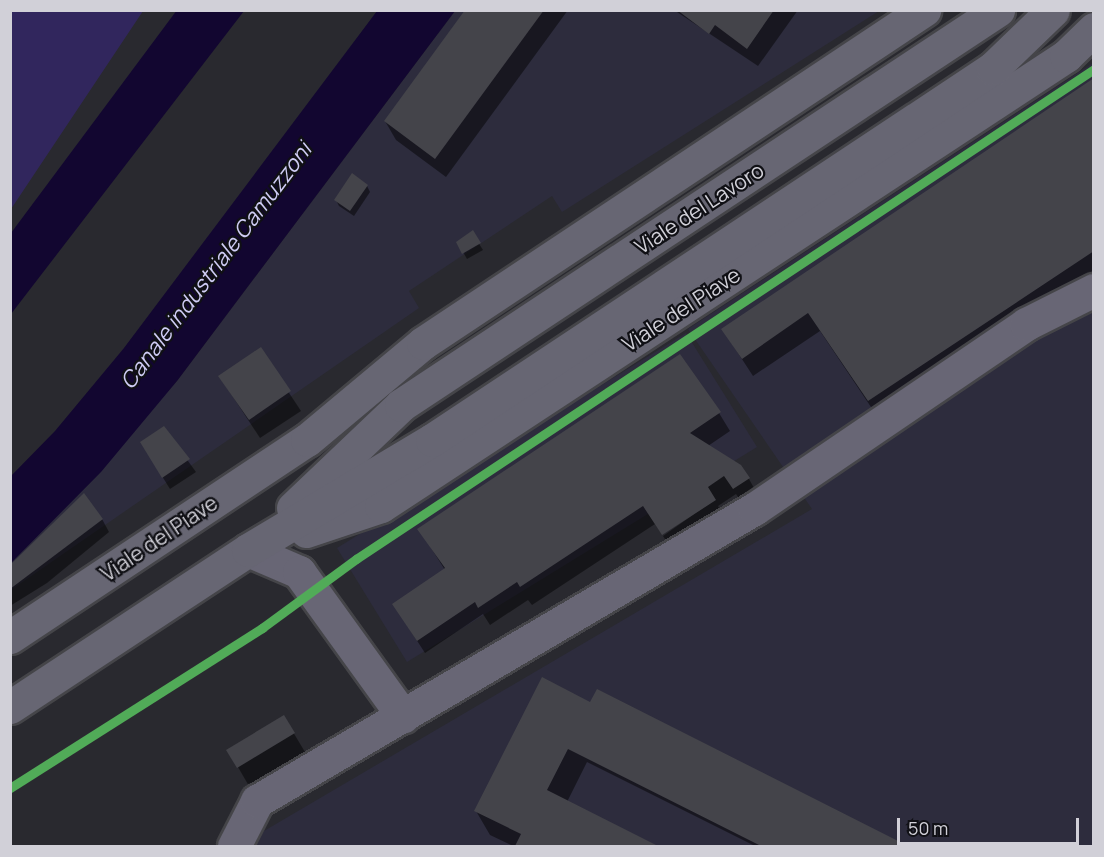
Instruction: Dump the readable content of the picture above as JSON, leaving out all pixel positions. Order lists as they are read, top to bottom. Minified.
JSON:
{"streets":{"main road":["Viale del Lavoro","Viale del Piave"]},"crossings":[["Viale del Lavoro","Viale del Piave"]],"water":["Canale industriale Camuzzoni"],"scale_bar":"50 m"}
